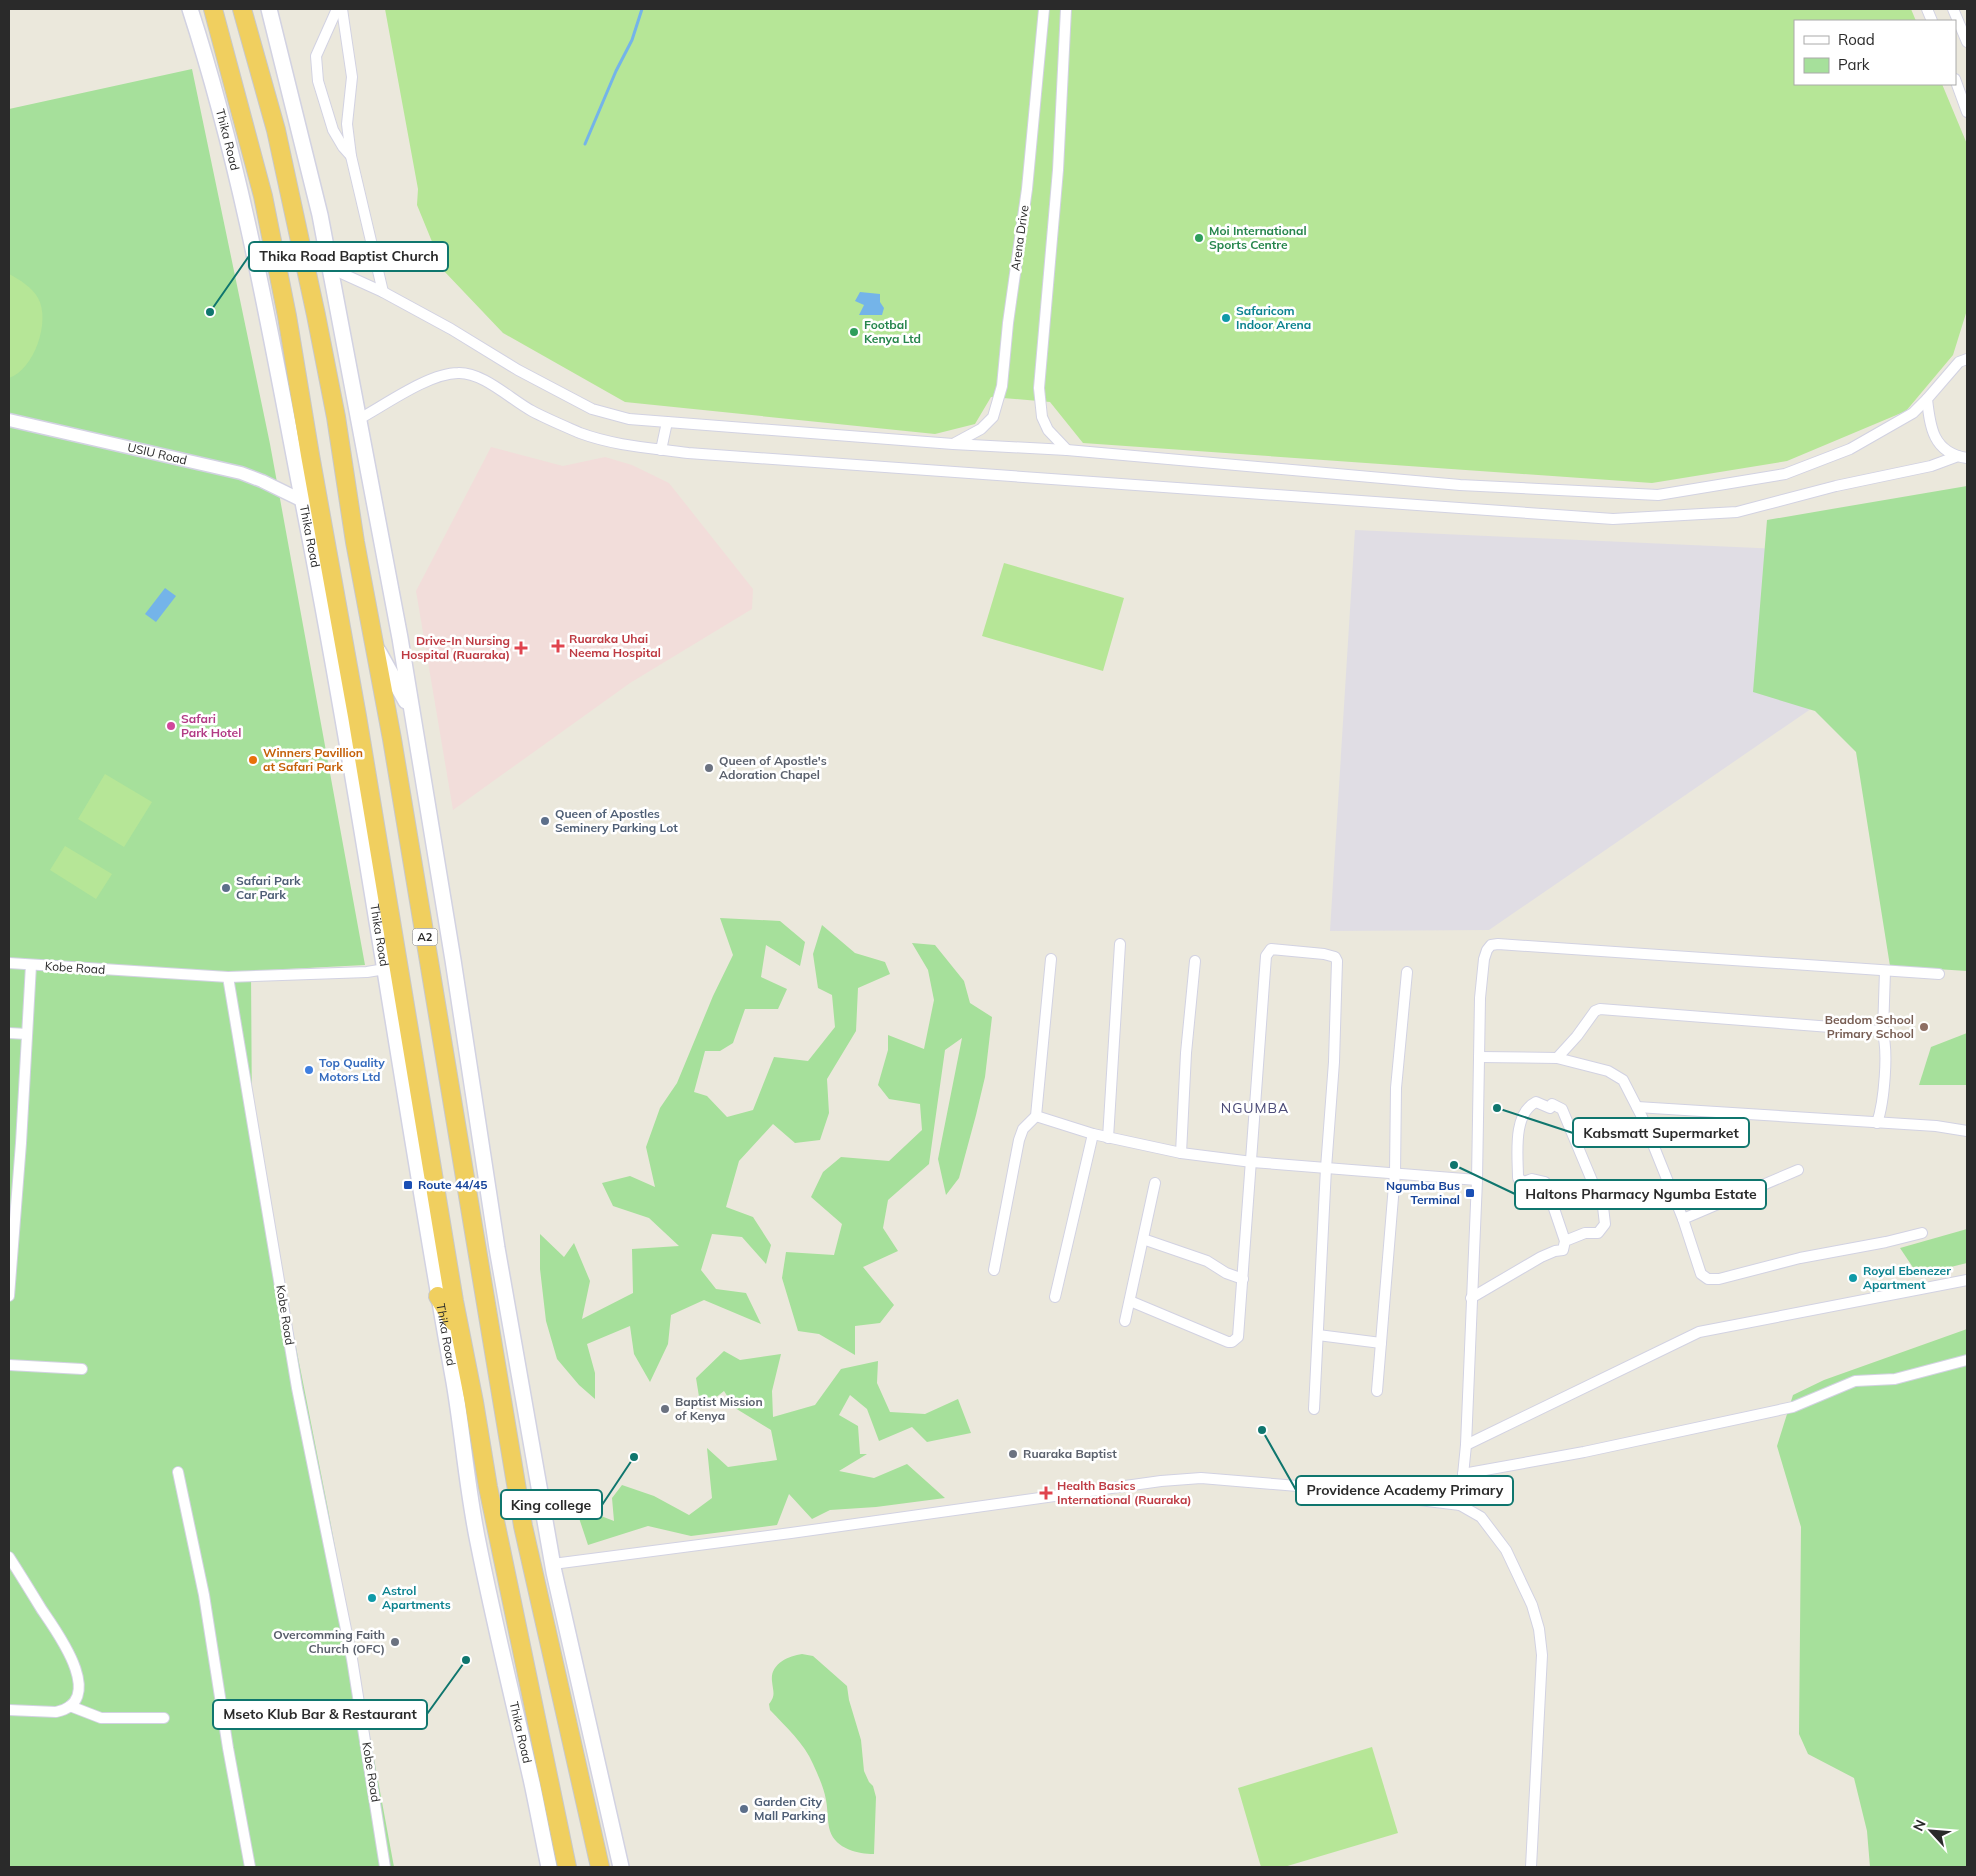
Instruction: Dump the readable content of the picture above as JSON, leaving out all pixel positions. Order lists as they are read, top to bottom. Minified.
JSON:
{"streets":{"highway":["Thika Road","A2"],"street":["Arena Drive","USIU Road","Kobe Road"]},"crossings":[["Thika Road","USIU Road"]],"districts":["NGUMBA"],"places":{"other":["Moi International Sports Centre","Thika Road Baptist Church","Safaricom Indoor Arena","Footbal Kenya Ltd","Safari Park Hotel","Winners Pavillion at Safari Park","Queen of Apostle's Adoration Chapel","Queen of Apostles Seminery Parking Lot","Safari Park Car Park","Beadom School Primary School","Top Quality Motors Ltd","Kabsmatt Supermarket","Haltons Pharmacy Ngumba Estate","Royal Ebenezer Apartment","Baptist Mission of Kenya","Providence Academy Primary","Ruaraka Baptist","King college","Astrol Apartments","Overcomming Faith Church (OFC)","Mseto Klub Bar & Restaurant","Garden City Mall Parking"],"health":["Ruaraka Uhai Neema Hospital","Drive-In Nursing Hospital (Ruaraka)","Health Basics International (Ruaraka)"],"transit":["Route 44/45","Ngumba Bus Terminal"]},"legend":["Road","Park"],"north":"top left"}
